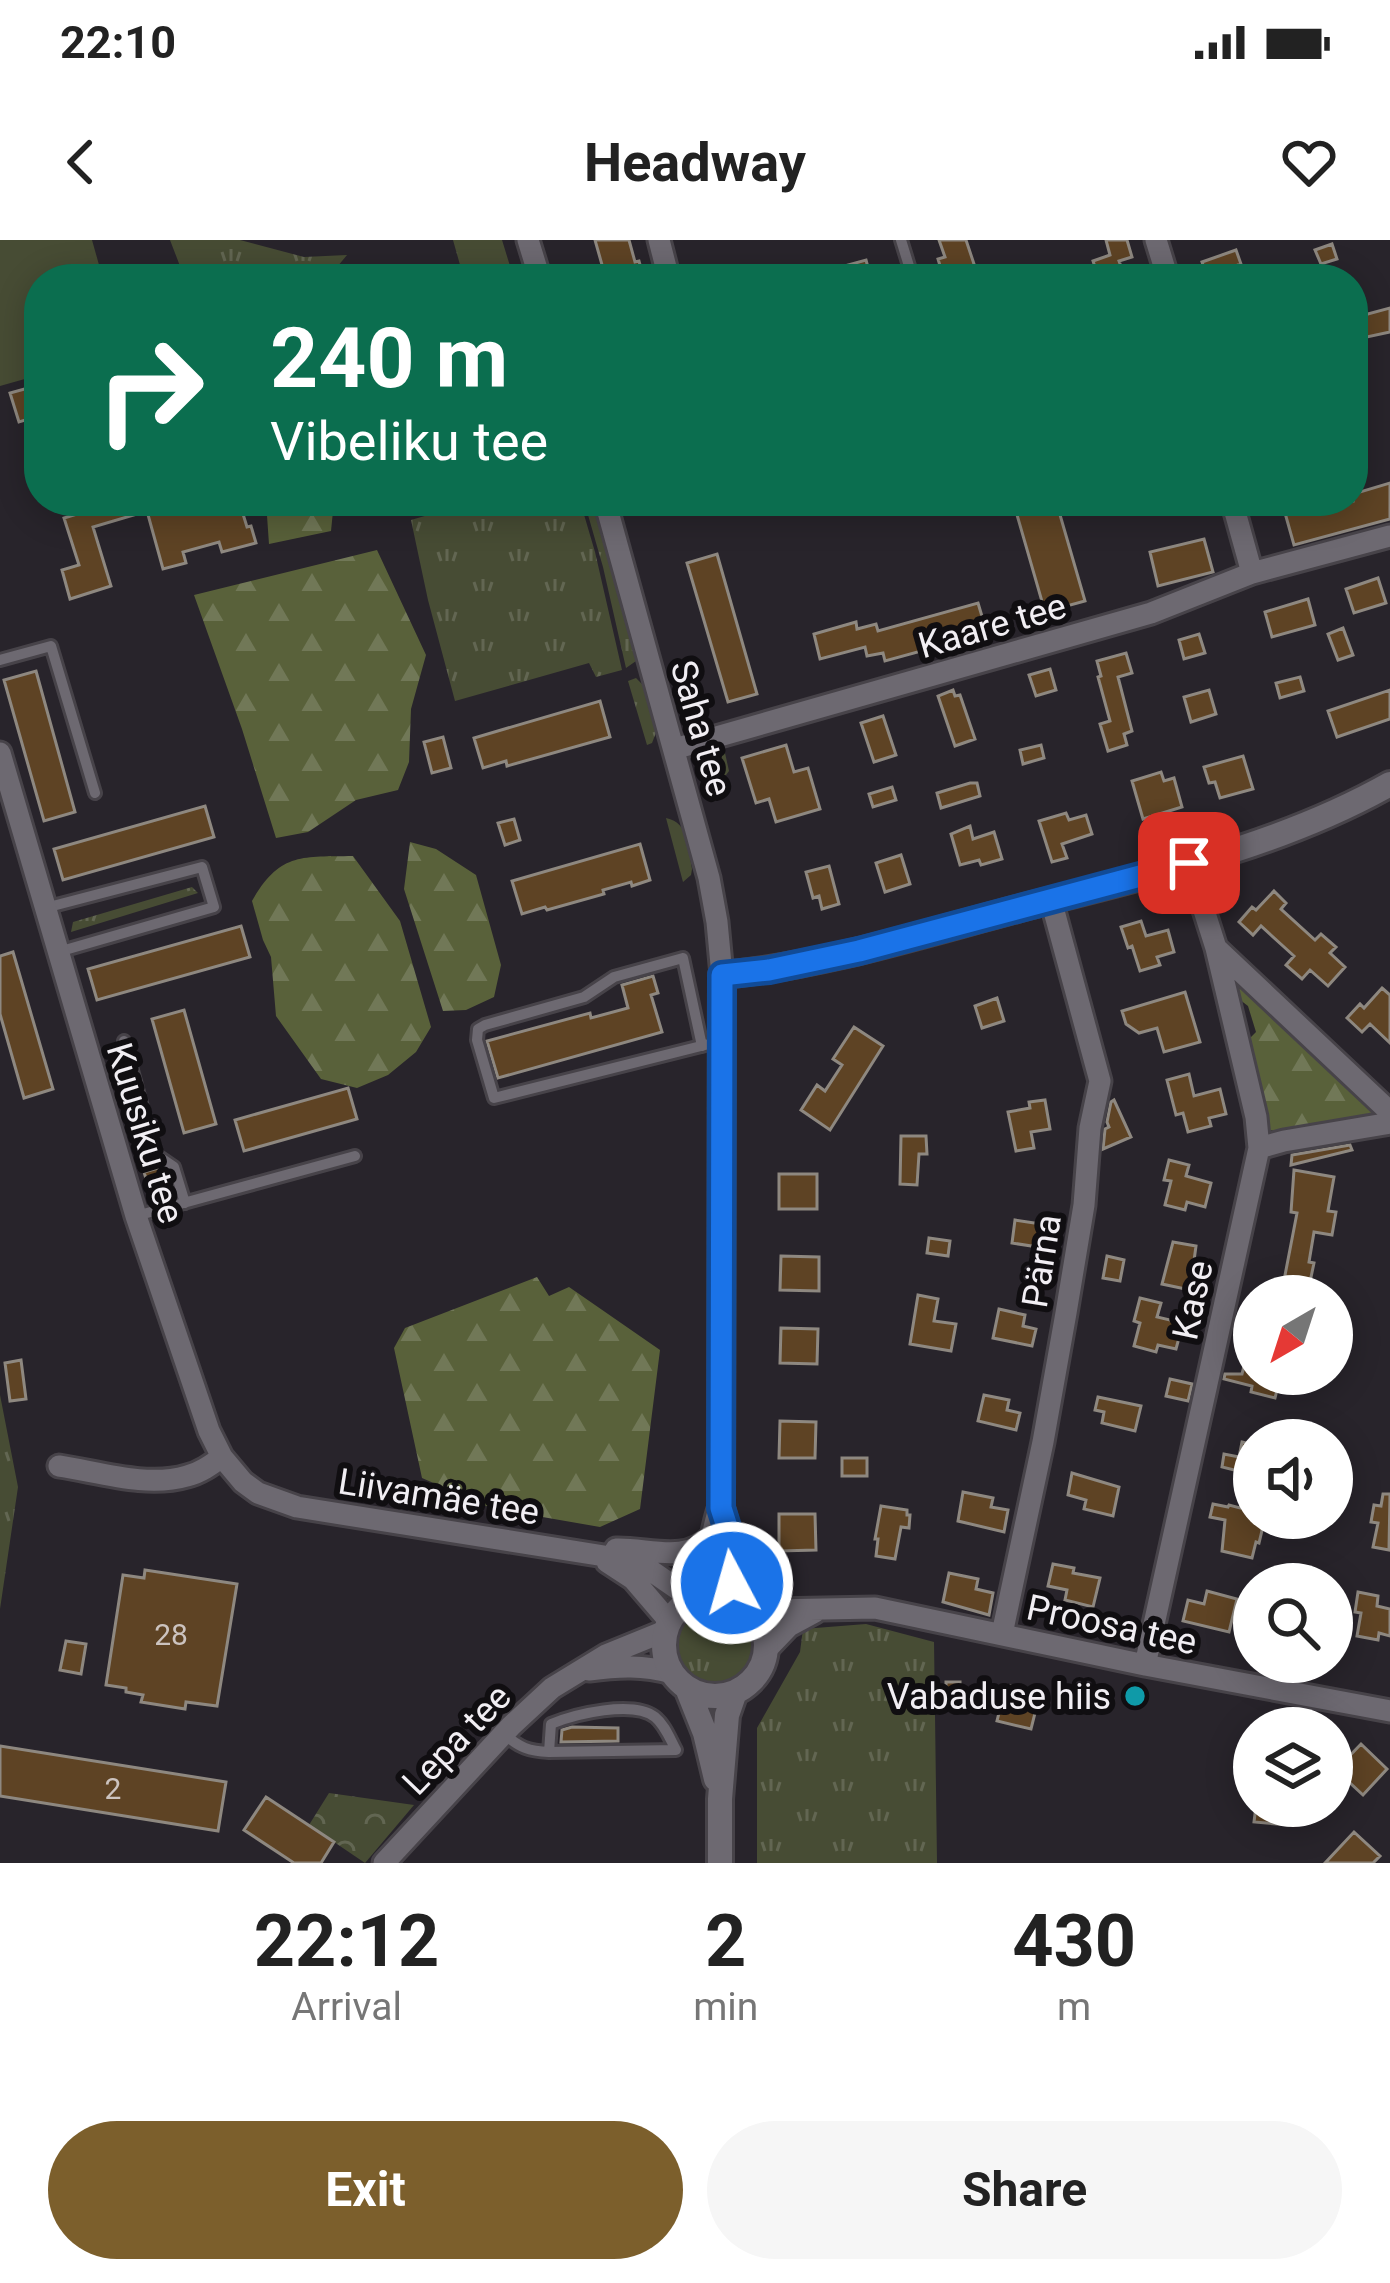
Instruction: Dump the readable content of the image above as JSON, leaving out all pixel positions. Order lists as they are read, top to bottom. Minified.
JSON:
{"streets":{"street":["Kaare tee","Saha tee","Kuusiku tee","Pärna","Kase","Liivamäe tee","Proosa tee","Lepa tee"]},"crossings":[["Kaare tee","Saha tee"],["Kuusiku tee","Liivamäe tee"],["Pärna","Proosa tee"],["Kase","Proosa tee"],["Liivamäe tee","Proosa tee"],["Liivamäe tee","Lepa tee"],["Proosa tee","Lepa tee"]],"places":["Vabaduse hiis"],"house_numbers":["28","2"],"north":"bottom left","page":{"status":"22:10","header":"Headway","turn":["240 m","Vibeliku tee"],"eta":["22:12","Arrival","2","min","430","m"],"buttons":["Exit","Share"]}}
